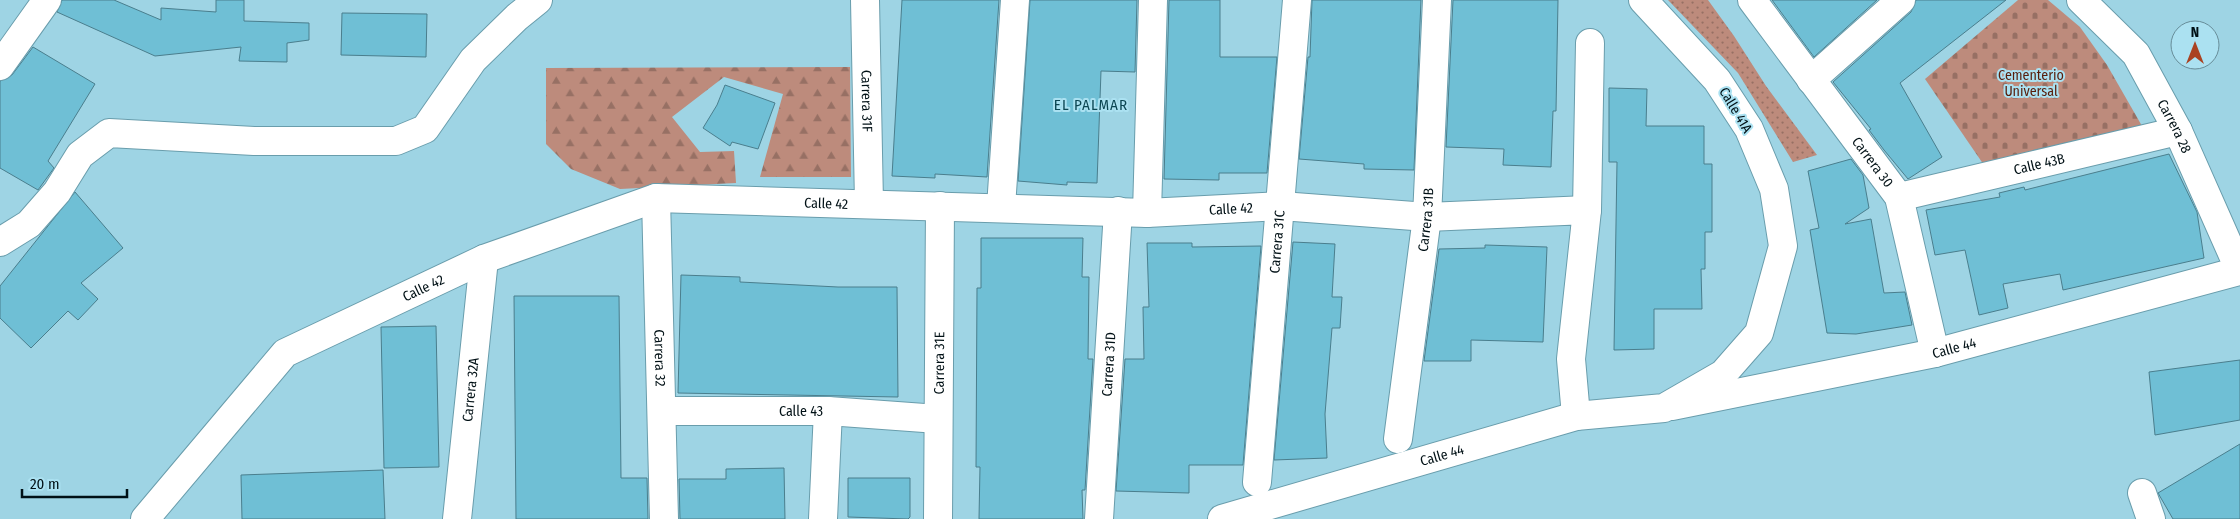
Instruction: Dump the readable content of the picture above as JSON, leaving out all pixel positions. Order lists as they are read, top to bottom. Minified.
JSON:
{"streets":{"street":["Carrera 31F","Calle 41A","Carrera 28","Carrera 30","Calle 43B","Calle 42","Carrera 31B","Carrera 31C","Calle 44","Carrera 32","Carrera 31E","Carrera 31D","Carrera 32A","Calle 43"]},"crossings":[["Carrera 31F","Calle 42"],["Calle 41A","Calle 44"],["Carrera 28","Calle 43B"],["Carrera 28","Calle 44"],["Carrera 30","Calle 43B"],["Carrera 30","Calle 44"],["Calle 42","Carrera 31B"],["Calle 42","Carrera 31C"],["Calle 42","Carrera 32"],["Calle 42","Carrera 31E"],["Calle 42","Carrera 31D"],["Calle 42","Carrera 32A"],["Carrera 32","Calle 43"],["Carrera 31E","Calle 43"]],"districts":["EL PALMAR"],"parks":["Cementerio Universal"],"scale_bar":"20 m","north":"top"}
